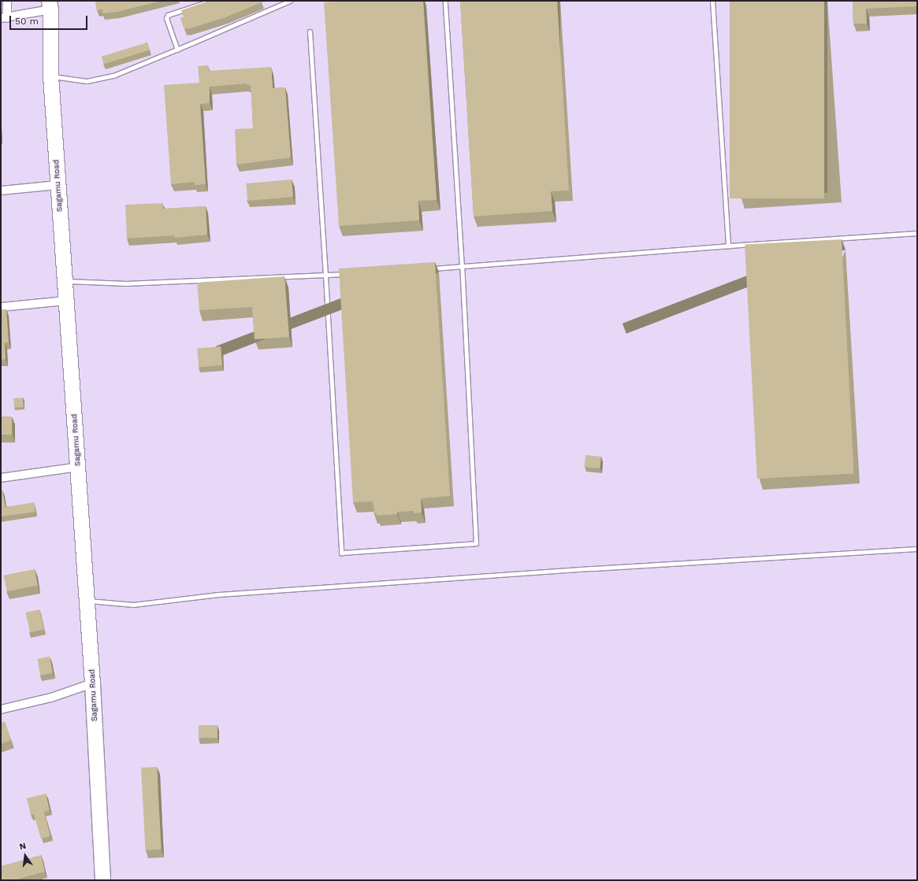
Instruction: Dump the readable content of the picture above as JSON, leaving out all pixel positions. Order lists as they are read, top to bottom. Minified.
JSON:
{"streets":{"highway":["Sagamu Road"]},"scale_bar":"50 m","north":"top"}
